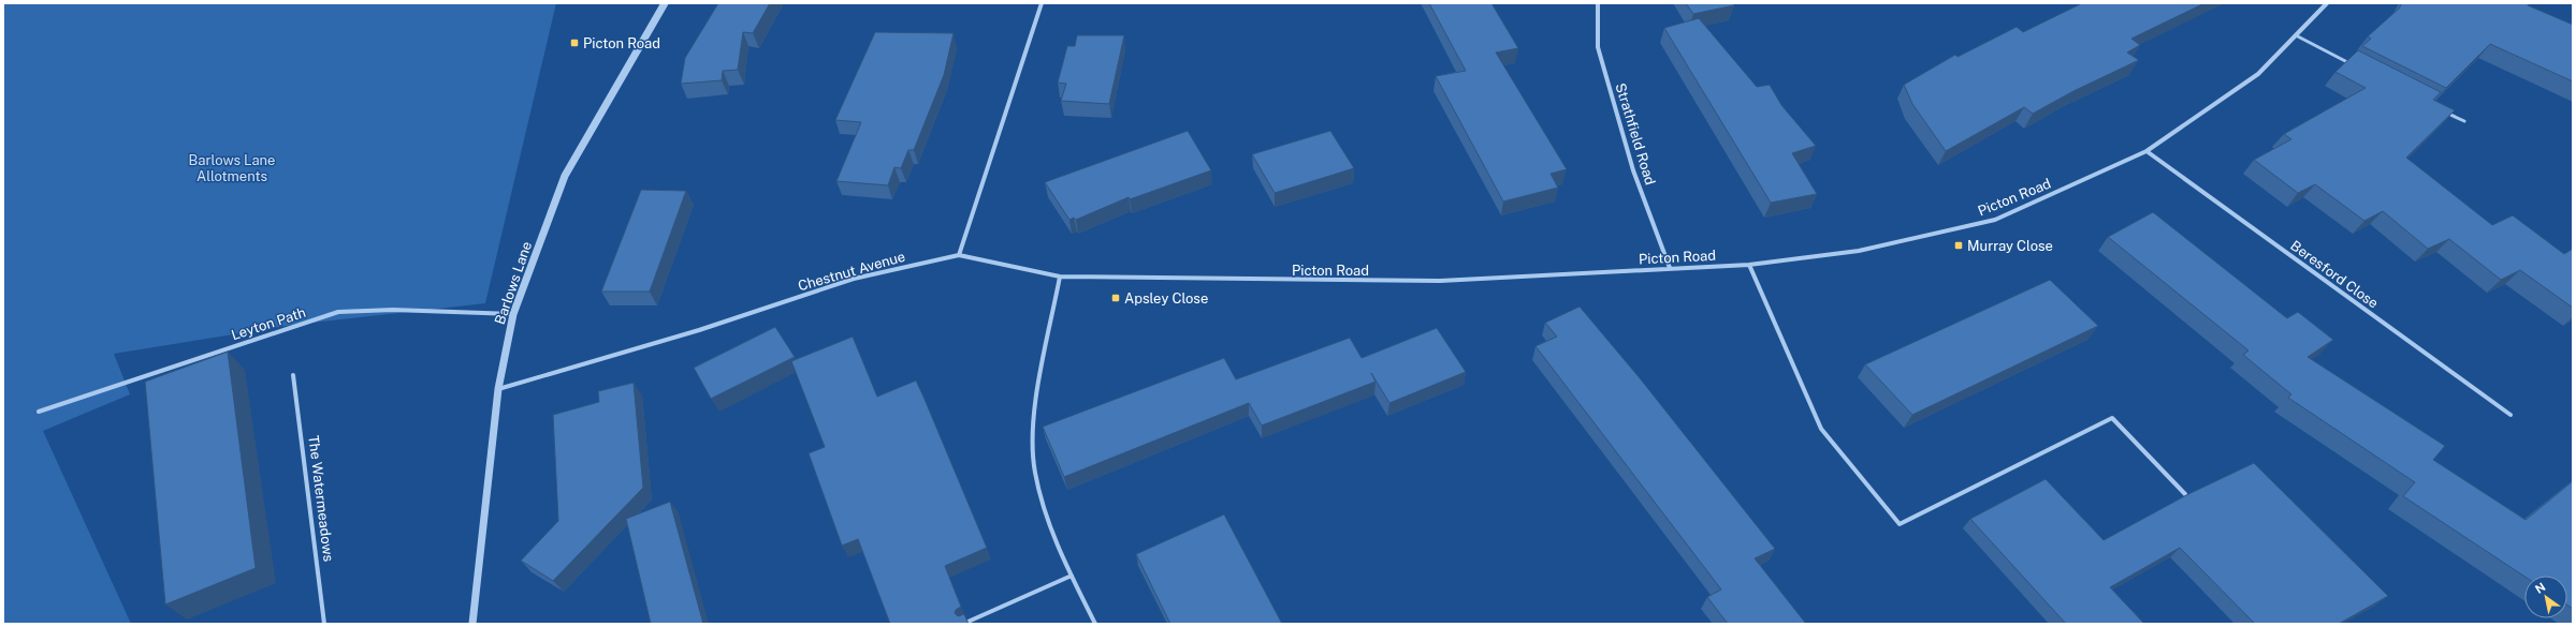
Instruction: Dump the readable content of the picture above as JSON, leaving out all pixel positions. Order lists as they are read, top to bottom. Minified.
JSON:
{"streets":{"street":["Strathfield Road","Picton Road","Chestnut Avenue","Beresford Close","Barlows Lane","Leyton Path","The Watermeadows"]},"crossings":[["Strathfield Road","Picton Road"],["Picton Road","Chestnut Avenue"],["Picton Road","Beresford Close"],["Chestnut Avenue","Barlows Lane"],["Barlows Lane","Leyton Path"]],"parks":["Barlows Lane Allotments"],"places":{"transit":["Picton Road","Murray Close","Apsley Close"]},"north":"top left"}
